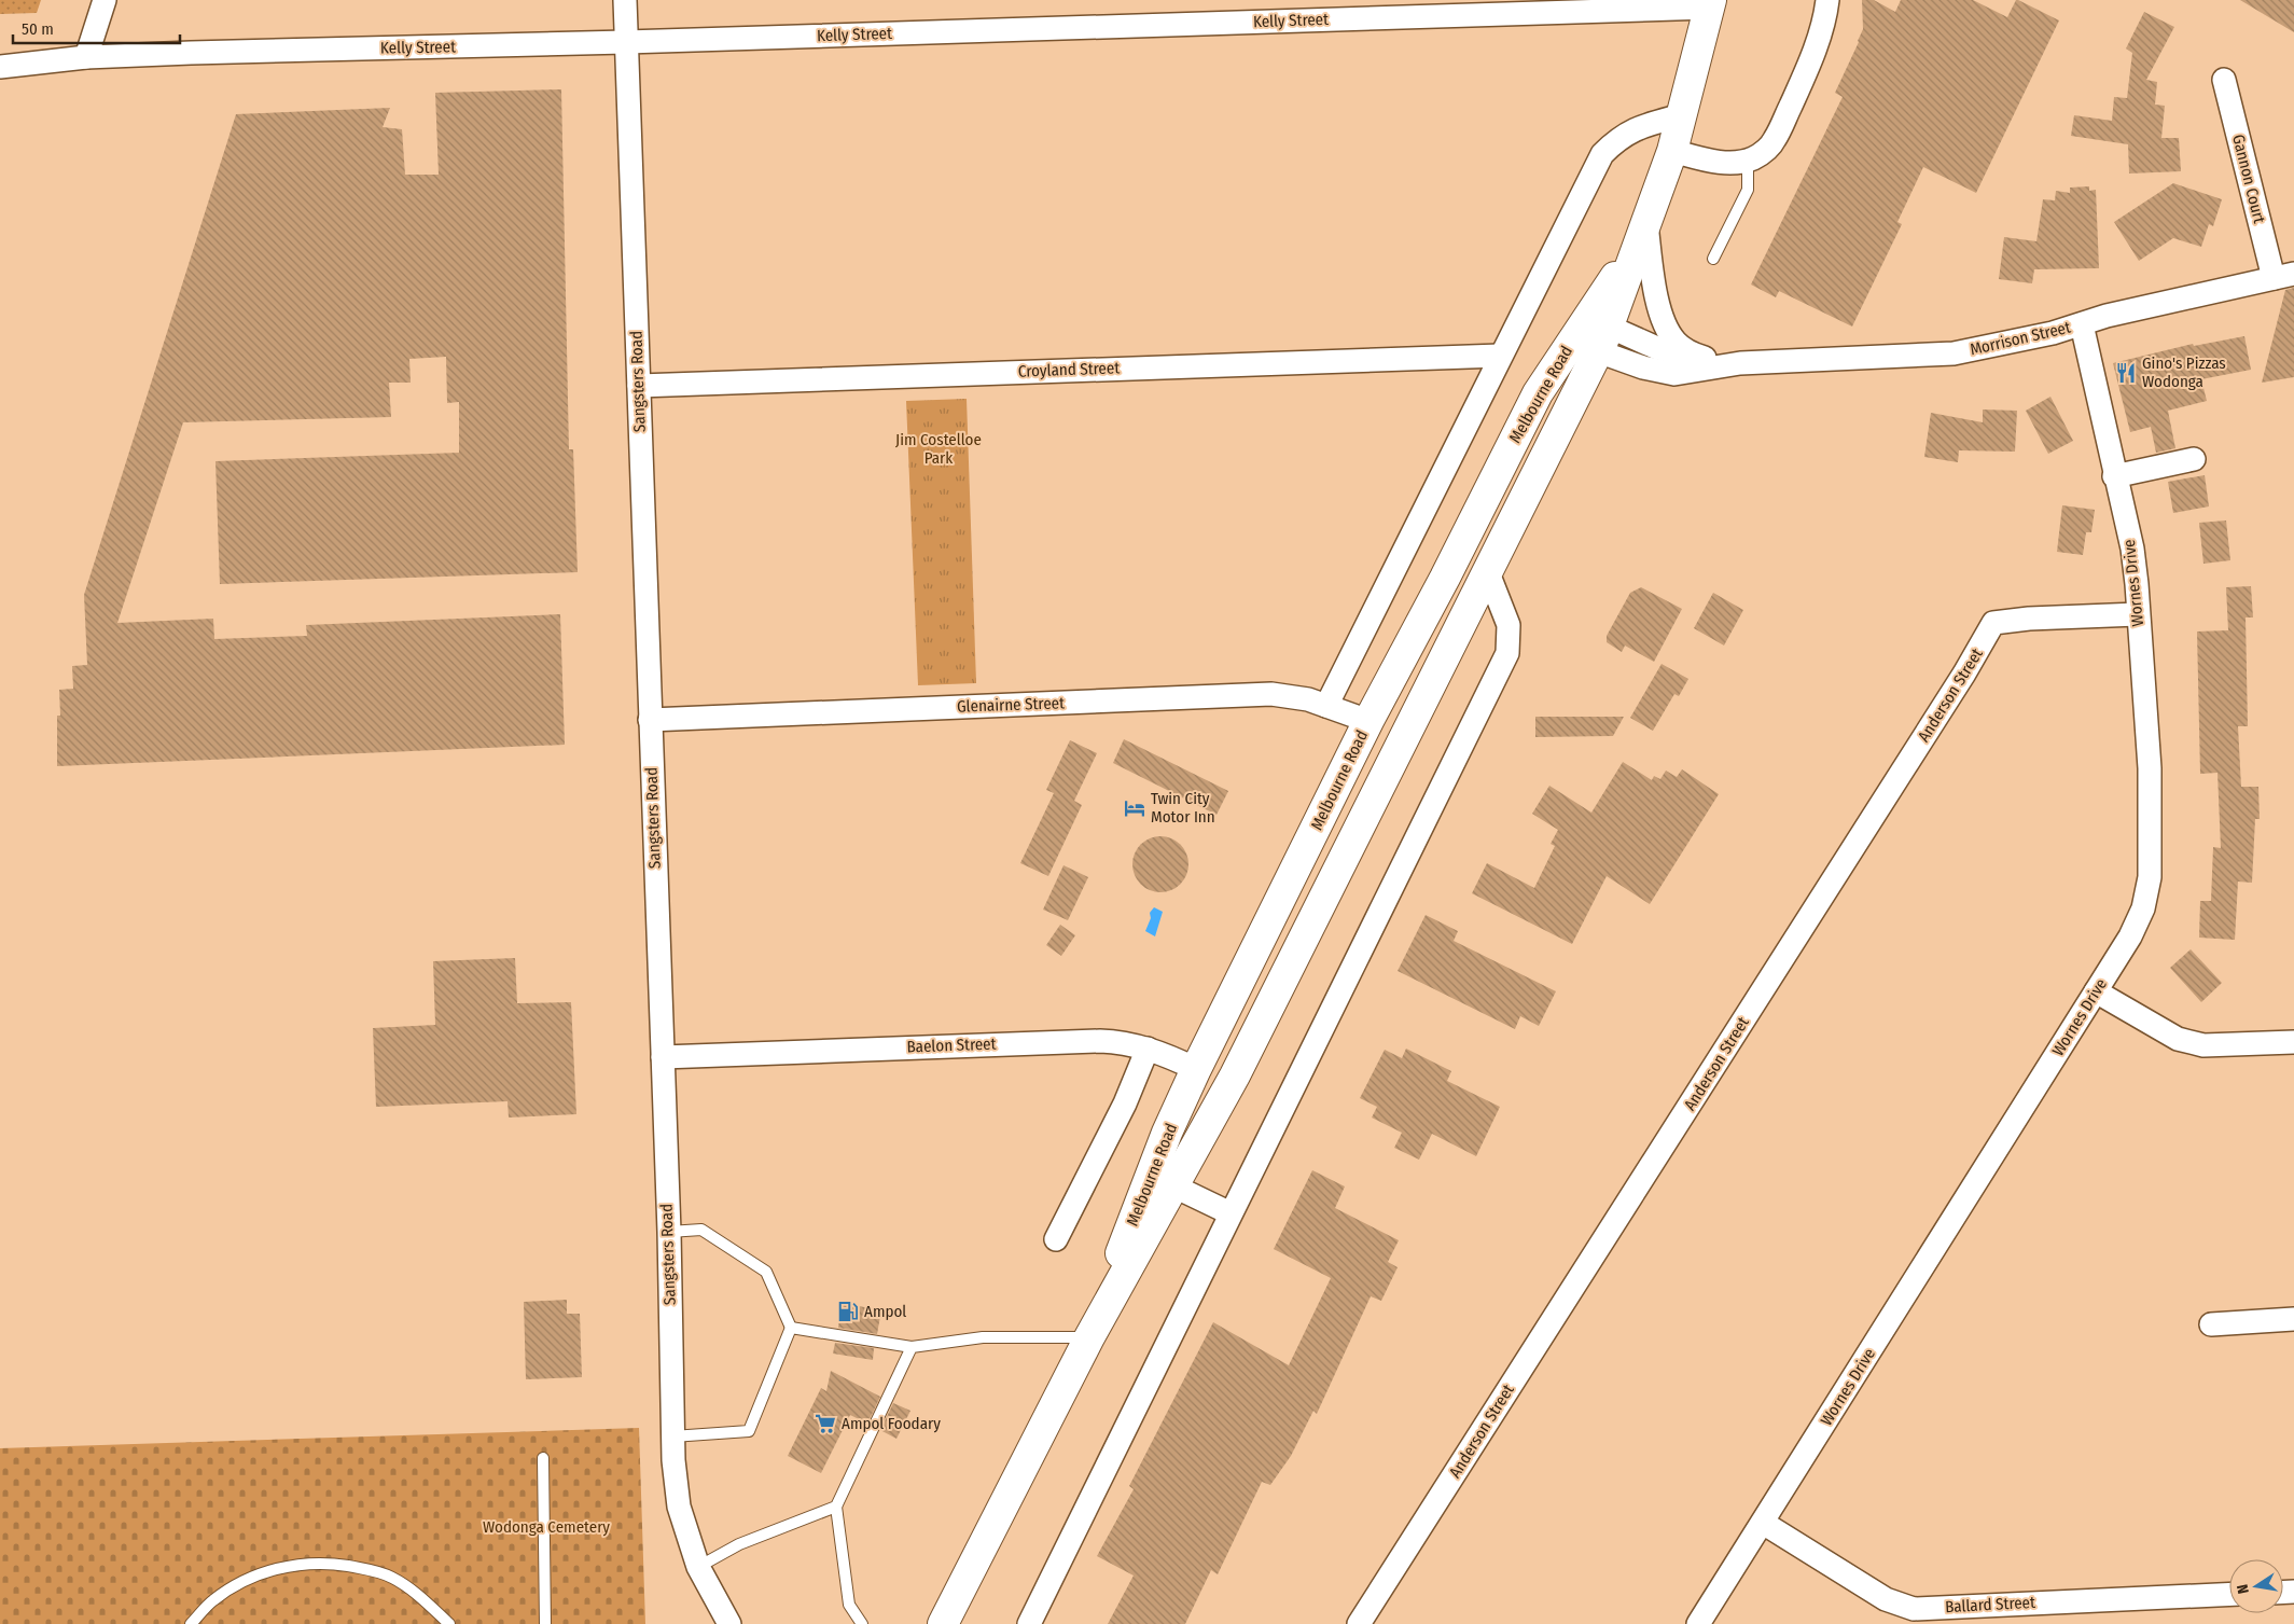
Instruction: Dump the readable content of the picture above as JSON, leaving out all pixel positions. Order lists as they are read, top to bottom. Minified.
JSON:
{"streets":{"main road":["Melbourne Road","Baelon Street"],"street":["Kelly Street","Gannon Court","Morrison Street","Croyland Street","Sangsters Road","Wornes Drive","Anderson Street","Glenairne Street","Ballard Street"]},"crossings":[["Kelly Street","Sangsters Road"],["Kelly Street","Melbourne Road"],["Gannon Court","Morrison Street"],["Morrison Street","Melbourne Road"],["Morrison Street","Wornes Drive"],["Croyland Street","Sangsters Road"],["Sangsters Road","Glenairne Street"],["Sangsters Road","Baelon Street"],["Melbourne Road","Glenairne Street"],["Melbourne Road","Baelon Street"],["Wornes Drive","Anderson Street"],["Wornes Drive","Ballard Street"]],"parks":["Jim Costelloe Park","Wodonga Cemetery"],"places":{"restaurant":["Gino's Pizzas Wodonga"],"hotel":["Twin City Motor Inn"],"fuel station":["Ampol"],"supermarket":["Ampol Foodary"]},"scale_bar":"50 m","north":"left"}
